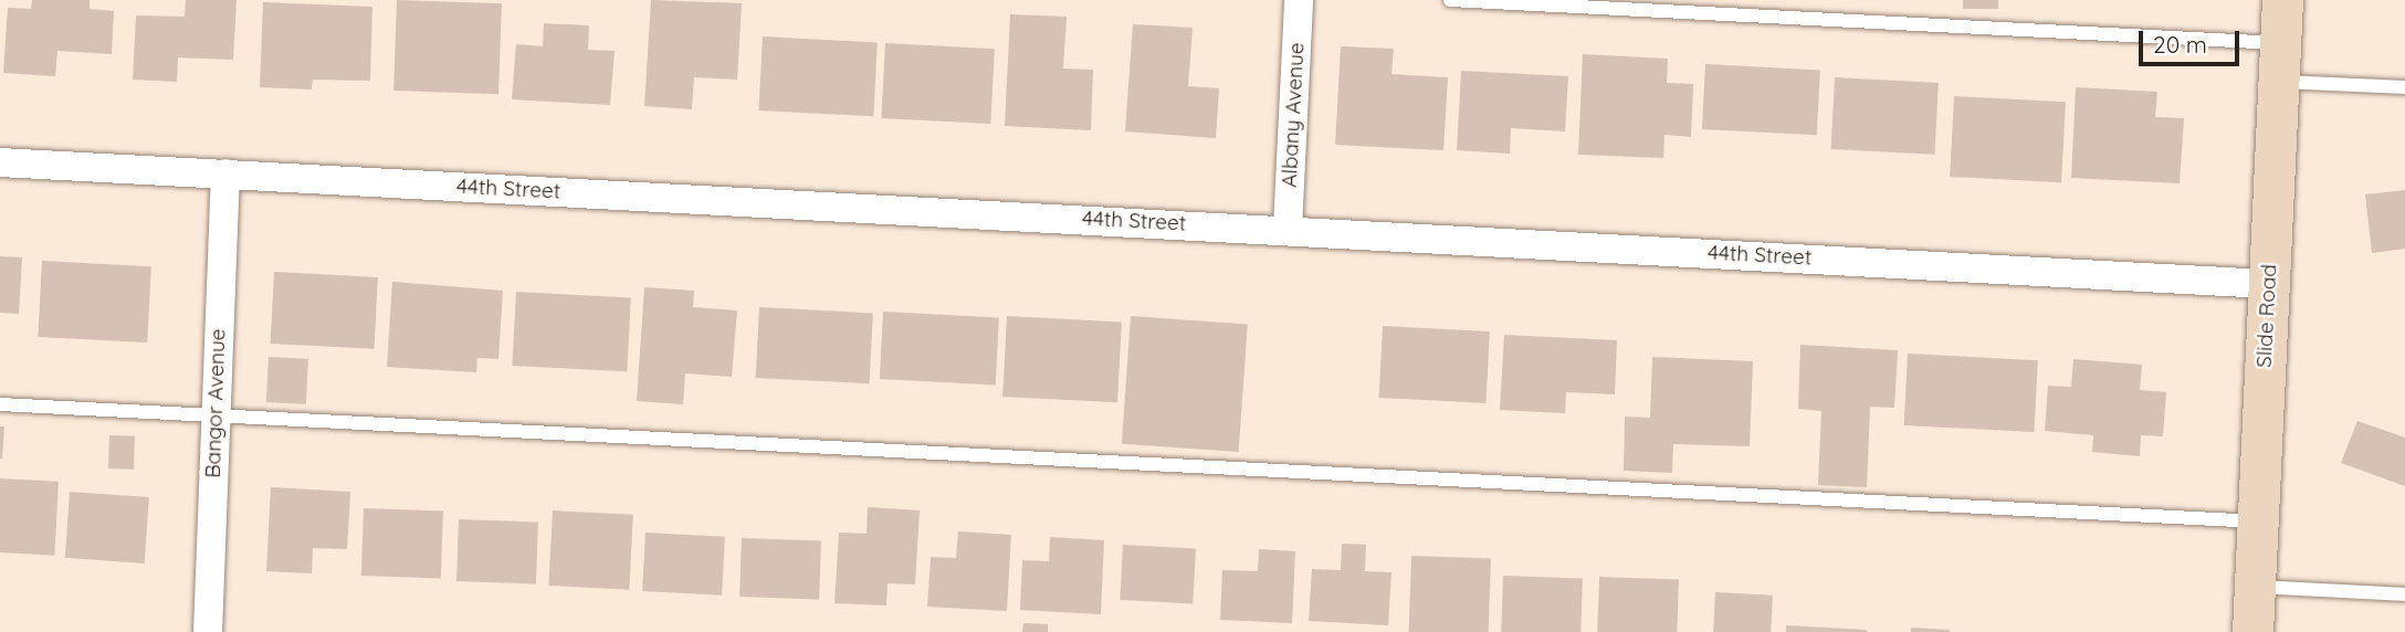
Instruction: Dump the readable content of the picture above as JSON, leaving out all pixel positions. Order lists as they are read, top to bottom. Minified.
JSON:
{"streets":{"main road":["Slide Road"],"street":["Albany Avenue","44th Street","Bangor Avenue"]},"crossings":[["Albany Avenue","44th Street"],["44th Street","Slide Road"],["44th Street","Bangor Avenue"]],"scale_bar":"20 m"}
